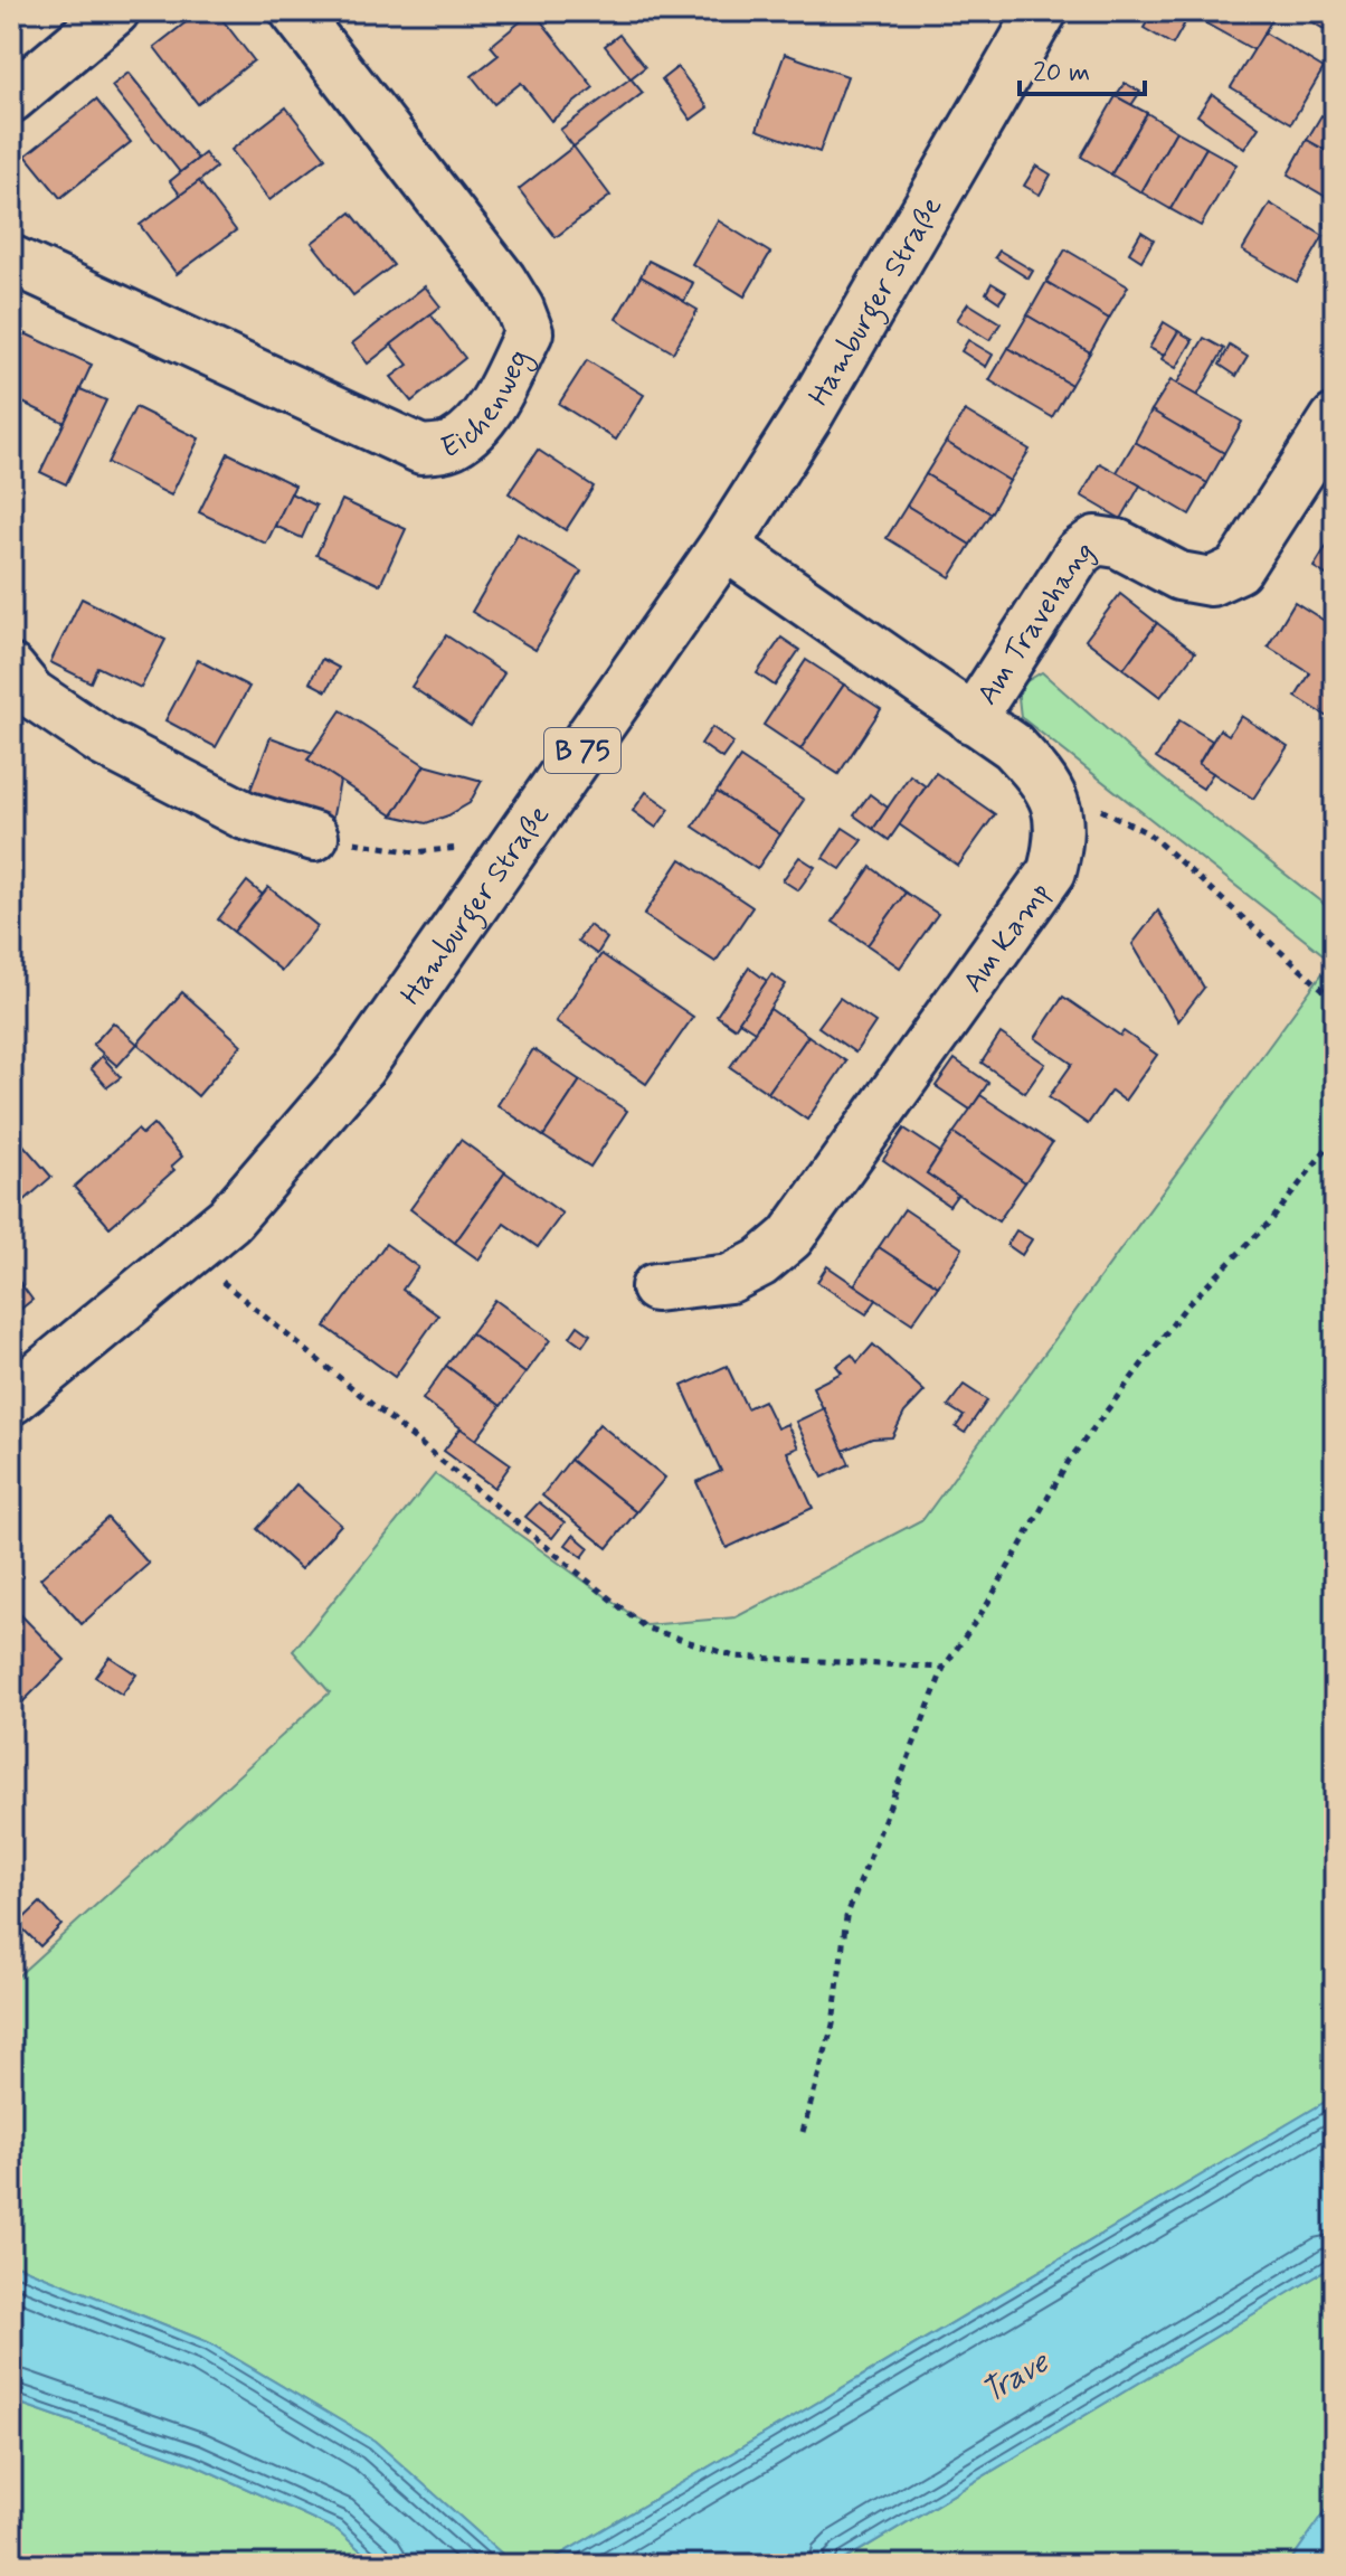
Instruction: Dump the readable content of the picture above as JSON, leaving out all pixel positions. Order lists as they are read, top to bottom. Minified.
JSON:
{"streets":{"main road":["Hamburger Straße","B 75"],"street":["Eichenweg","Am Travehang","Am Kamp"]},"crossings":[["Hamburger Straße","Am Kamp"],["Am Travehang","Am Kamp"]],"water":["Trave"],"scale_bar":"20 m"}
